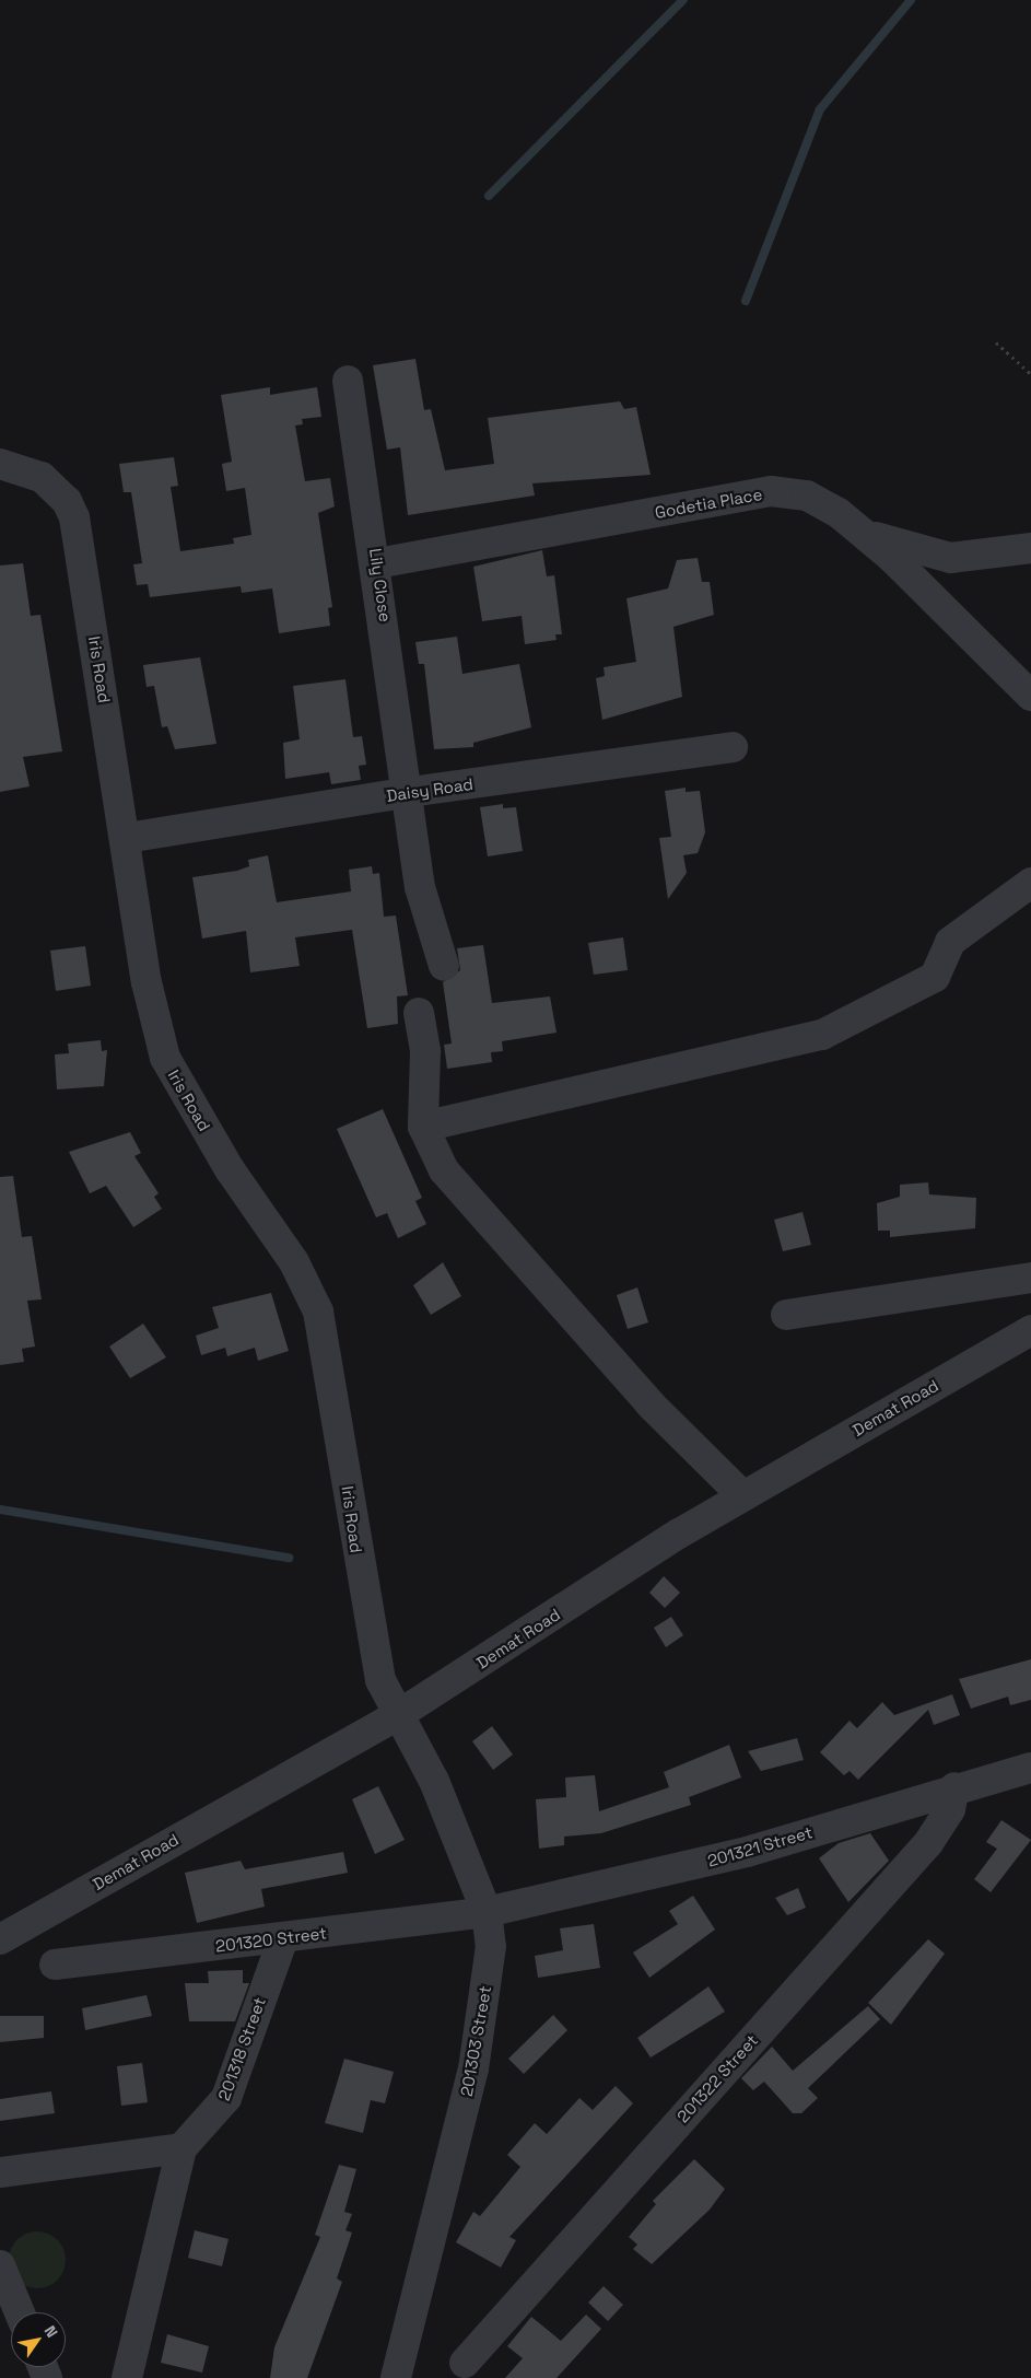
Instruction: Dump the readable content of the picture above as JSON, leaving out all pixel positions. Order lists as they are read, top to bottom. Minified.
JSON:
{"streets":{"street":["Godetia Place","Lily Close","Iris Road","Daisy Road","Demat Road","201321 Street","201320 Street","201303 Street","201318 Street","201322 Street"]},"crossings":[["Godetia Place","Lily Close"],["Lily Close","Daisy Road"],["Iris Road","Daisy Road"],["Iris Road","Demat Road"],["Iris Road","201303 Street"],["Demat Road","201303 Street"],["201321 Street","201320 Street"],["201321 Street","201303 Street"],["201321 Street","201322 Street"],["201320 Street","201303 Street"],["201320 Street","201318 Street"]],"north":"top right"}
